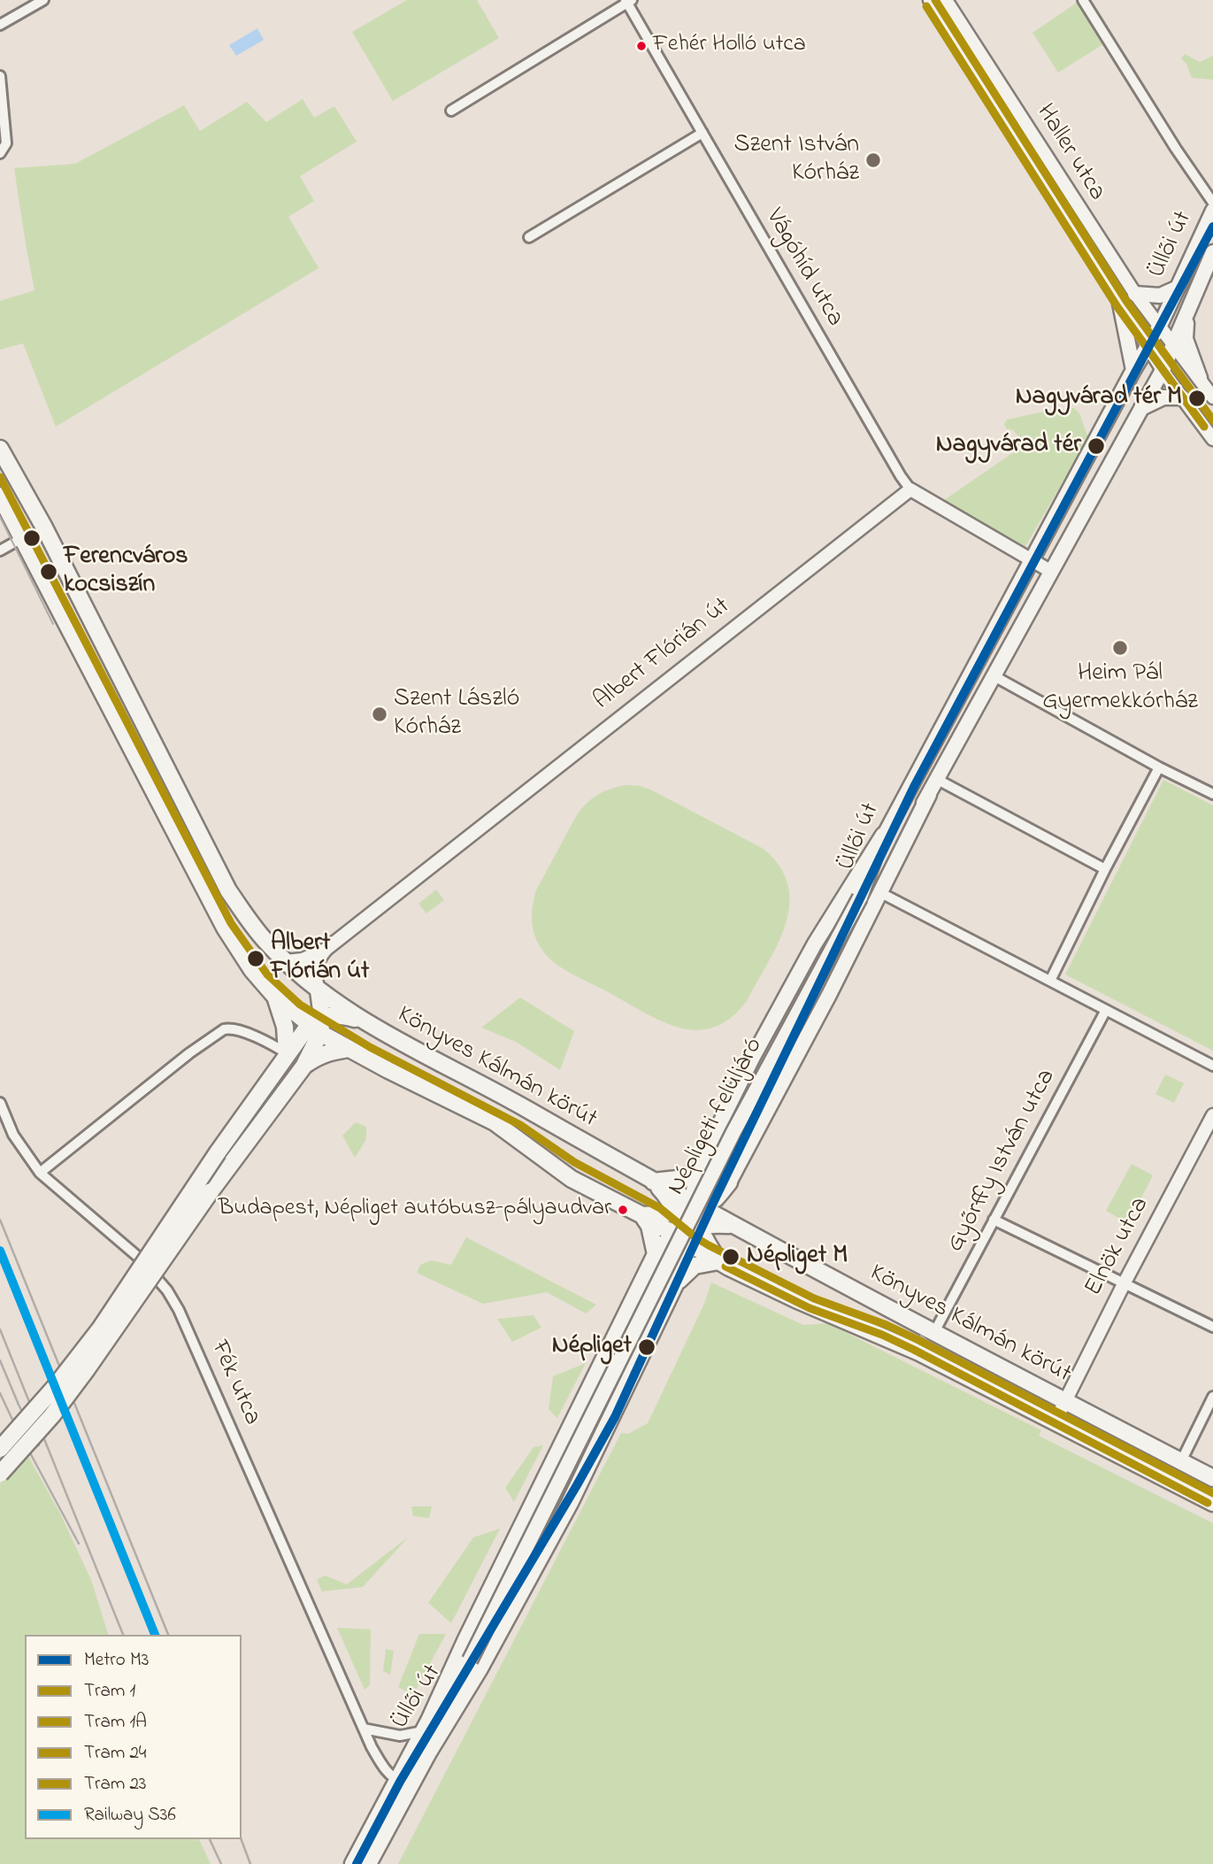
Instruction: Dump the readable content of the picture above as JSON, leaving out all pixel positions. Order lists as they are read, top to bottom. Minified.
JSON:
{"streets":{"main road":["Üllői út","Könyves Kálmán körút","Népligeti felüljáró"],"street":["Haller utca","Vágóhíd utca","Albert Flórián út","Győrffy István utca","Elnök utca","Fék utca"]},"crossings":[["Haller utca","Üllői út"],["Üllői út","Népligeti felüljáró"],["Üllői út","Fék utca"],["Vágóhíd utca","Albert Flórián út"],["Albert Flórián út","Könyves Kálmán körút"],["Könyves Kálmán körút","Győrffy István utca"],["Könyves Kálmán körút","Elnök utca"]],"places":["Fehér Holló utca","Szent István Kórház","Nagyvárad tér M","Nagyvárad tér","Ferencváros kocsiszín","Heim Pál Gyermekkórház","Szent László Kórház","Albert Flórián út","Budapest, Népliget autóbusz-pályaudvar","Népliget M","Népliget"],"lines":["tram line 24","tram line 23","metro line M3","tram line 1","rail line S36","tram line 1A"],"legend":["Metro M3","Tram 1","Tram 1A","Tram 24","Tram 23","Railway S36"]}
